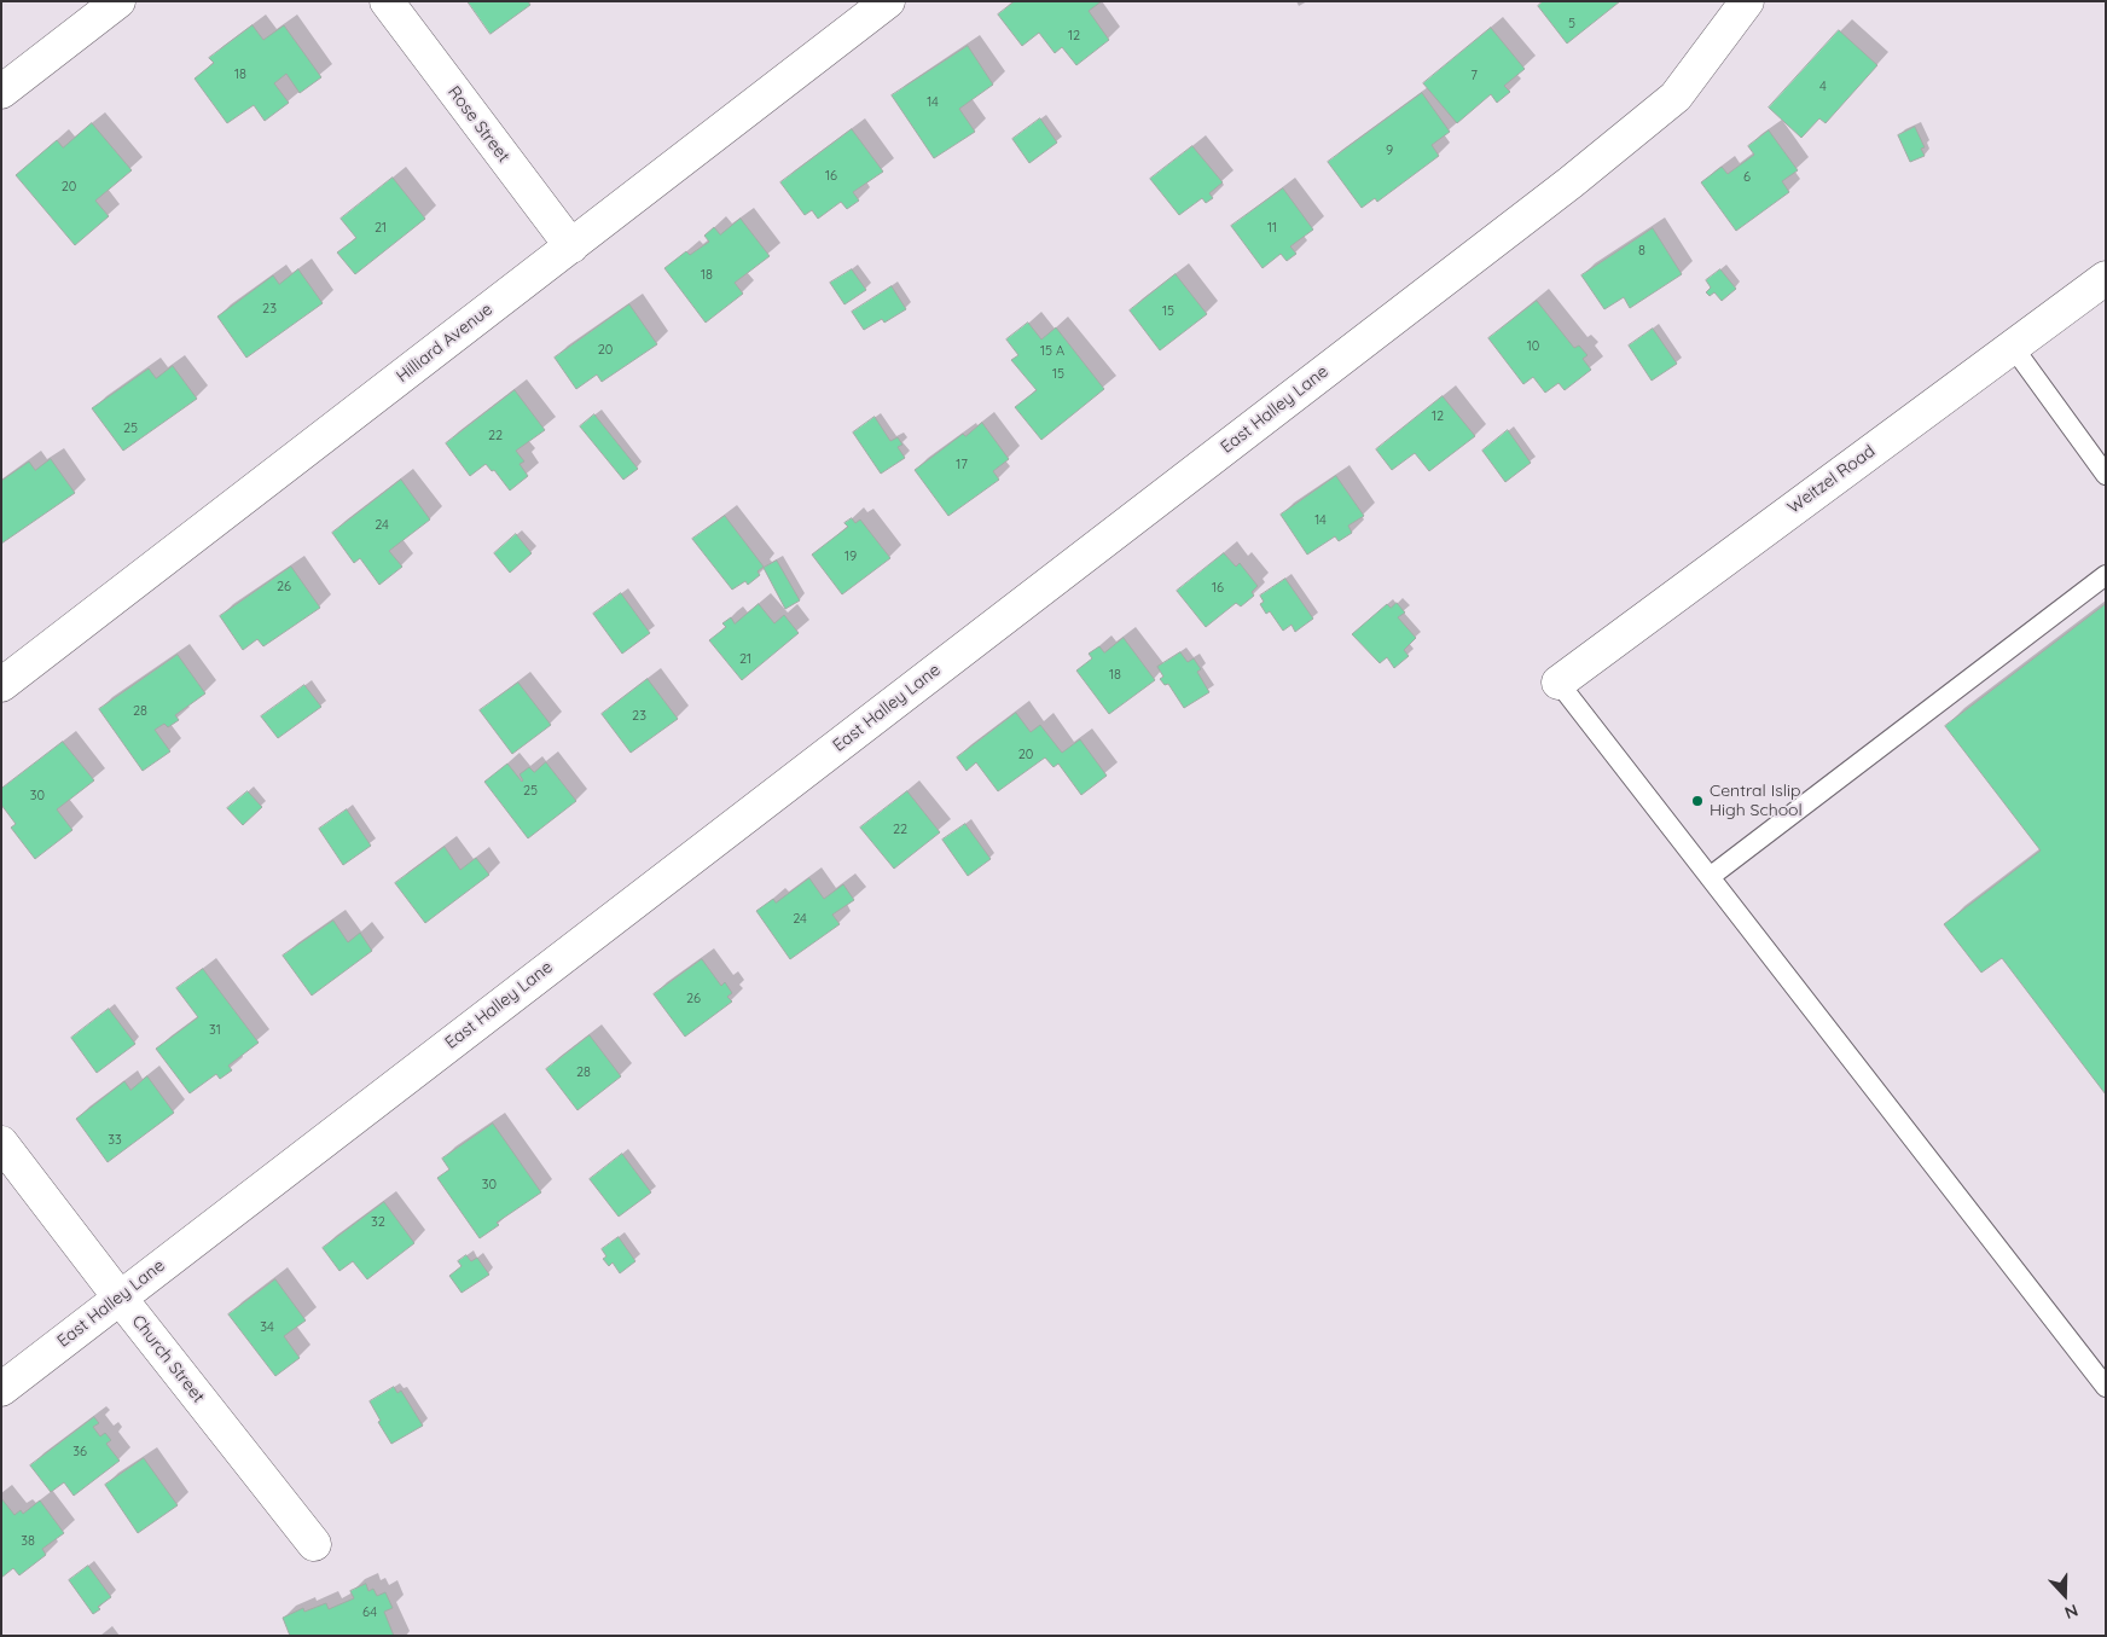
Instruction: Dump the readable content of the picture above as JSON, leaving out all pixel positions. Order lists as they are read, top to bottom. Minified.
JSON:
{"streets":{"street":["Rose Street","Hilliard Avenue","East Halley Lane","Weitzel Road","Church Street"]},"crossings":[["Rose Street","Hilliard Avenue"],["East Halley Lane","Church Street"]],"places":["Central Islip High School"],"house_numbers":["5","12","18","7","4","14","9","16","6","20","21","11","8","18","23","15","10","20","15 A","15","12","25","22","17","14","24","19","26","16","21","18","28","23","20","25","30","22","24","26","31","28","33","30","32","34","36","38","64"],"north":"bottom"}
